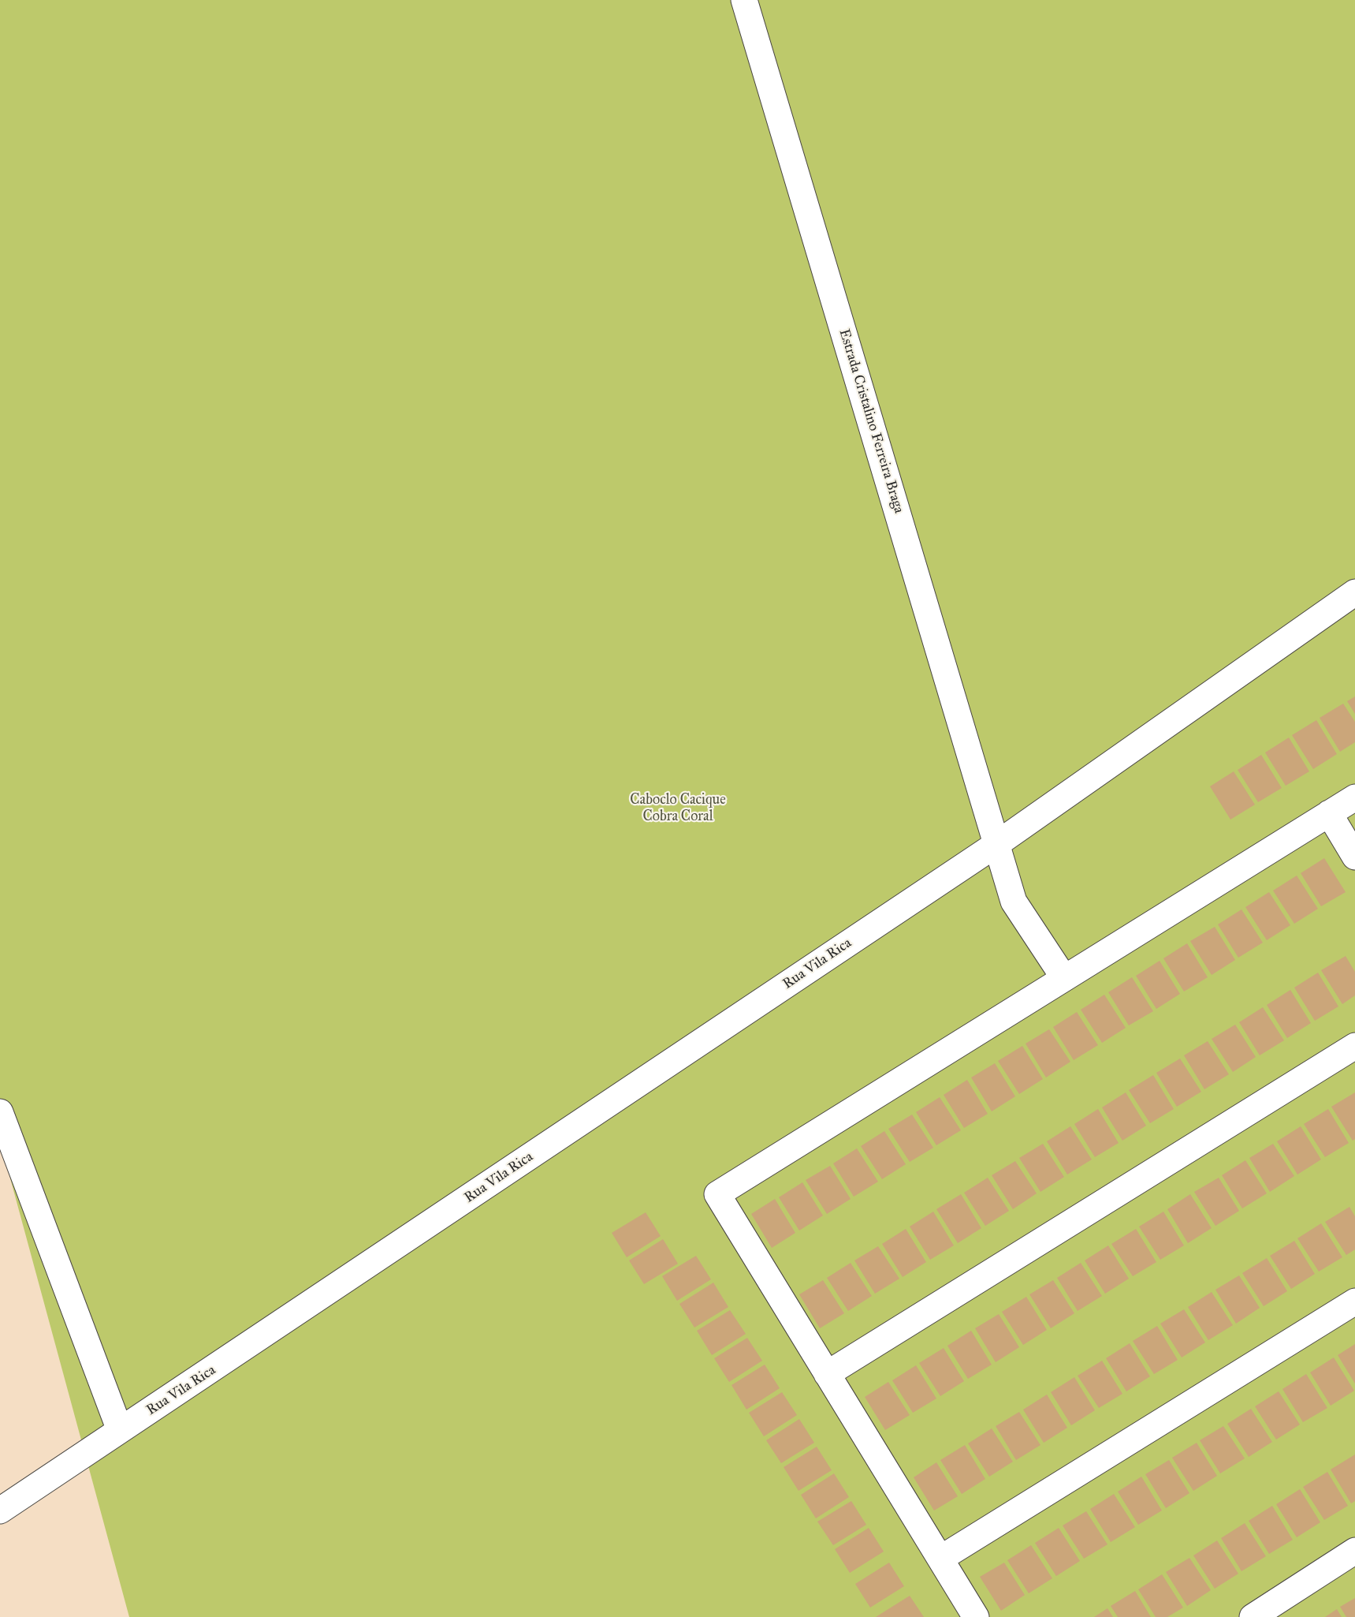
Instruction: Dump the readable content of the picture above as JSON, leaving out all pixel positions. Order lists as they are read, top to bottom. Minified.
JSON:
{"streets":{"street":["Estrada Cristalino Ferreira Braga","Rua Vila Rica"]},"crossings":[["Estrada Cristalino Ferreira Braga","Rua Vila Rica"]],"parks":["Caboclo Cacique Cobra Coral"]}
